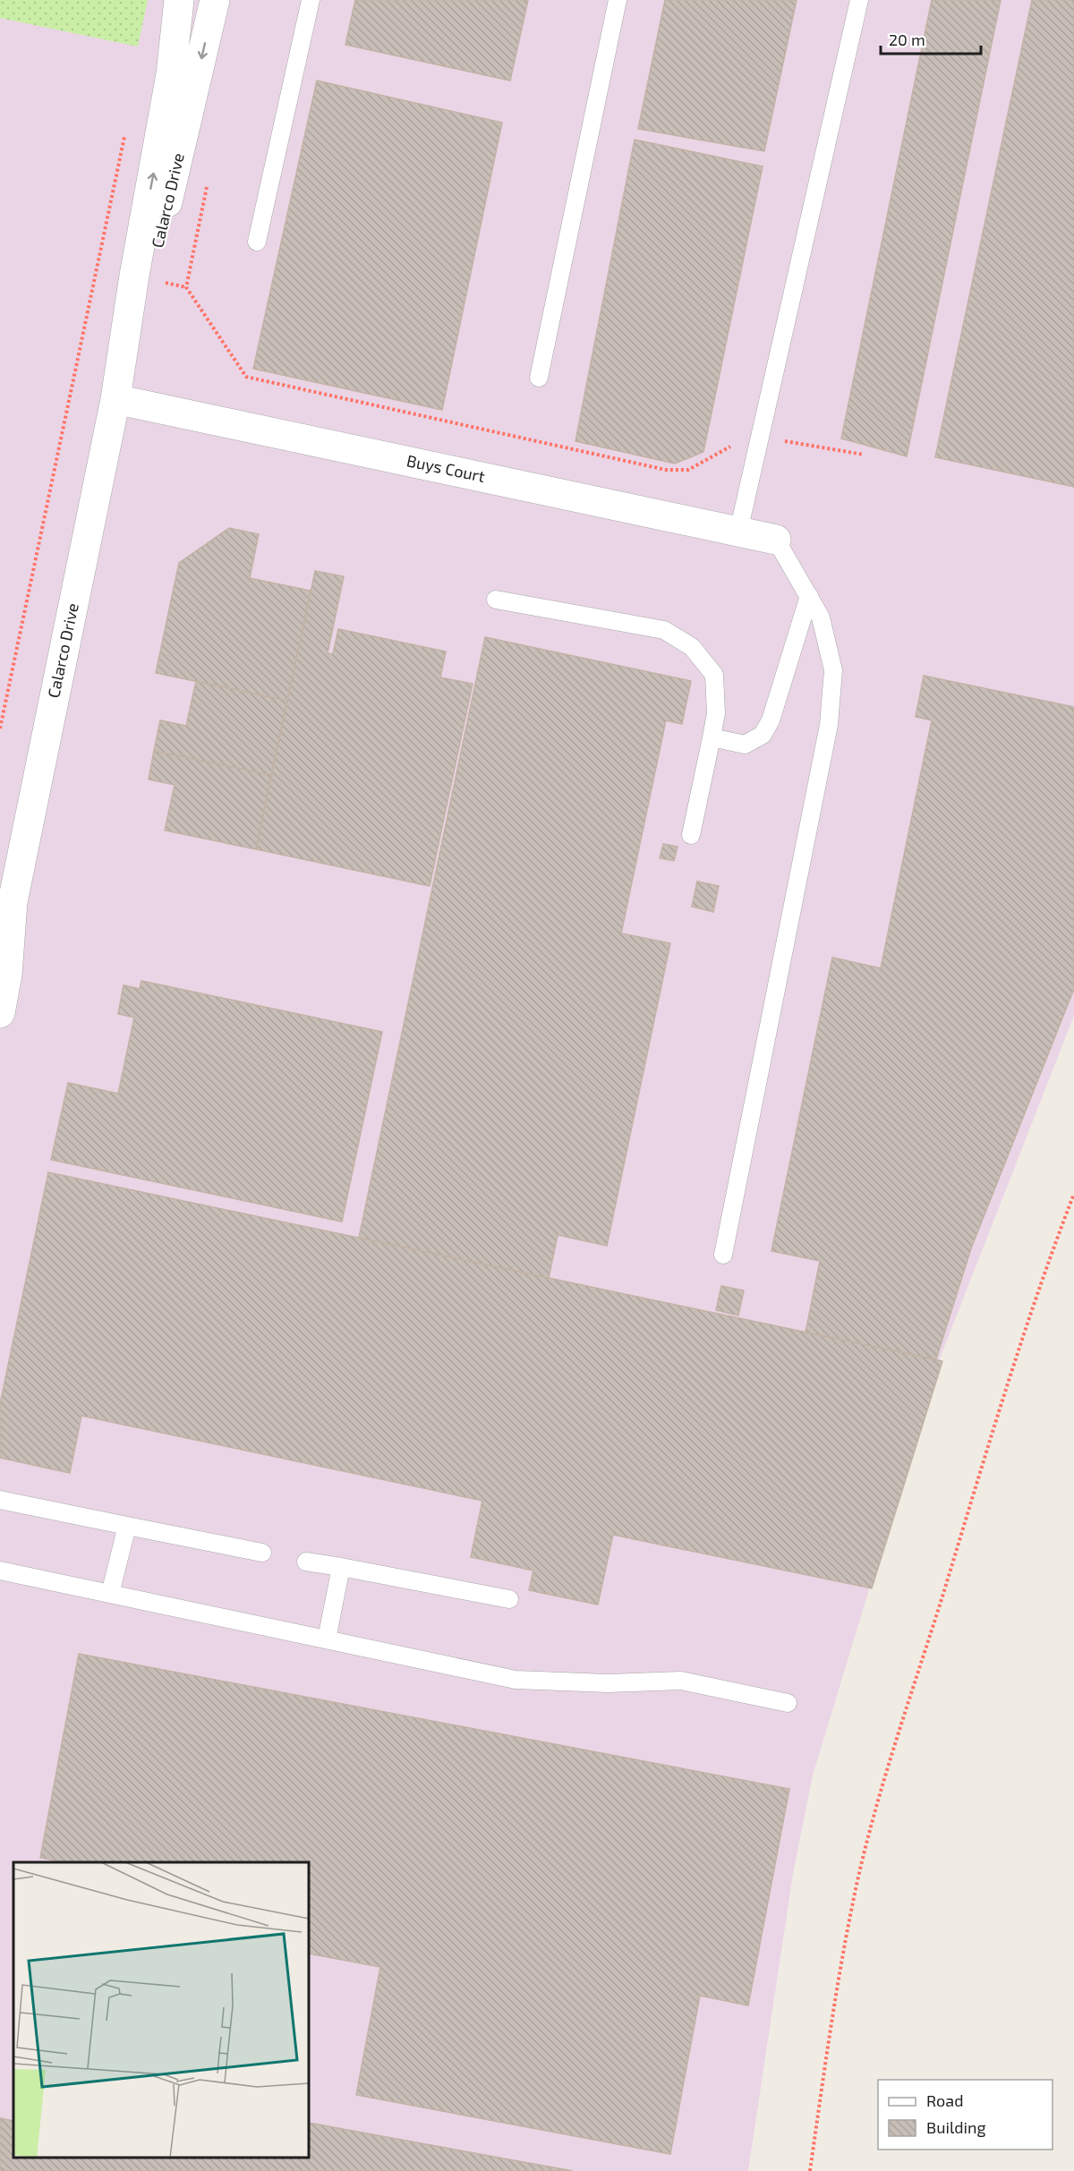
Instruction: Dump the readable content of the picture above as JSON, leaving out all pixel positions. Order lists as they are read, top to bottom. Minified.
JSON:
{"streets":{"street":["Calarco Drive","Buys Court"]},"crossings":[["Calarco Drive","Buys Court"]],"legend":["Road","Building"],"scale_bar":"20 m"}
